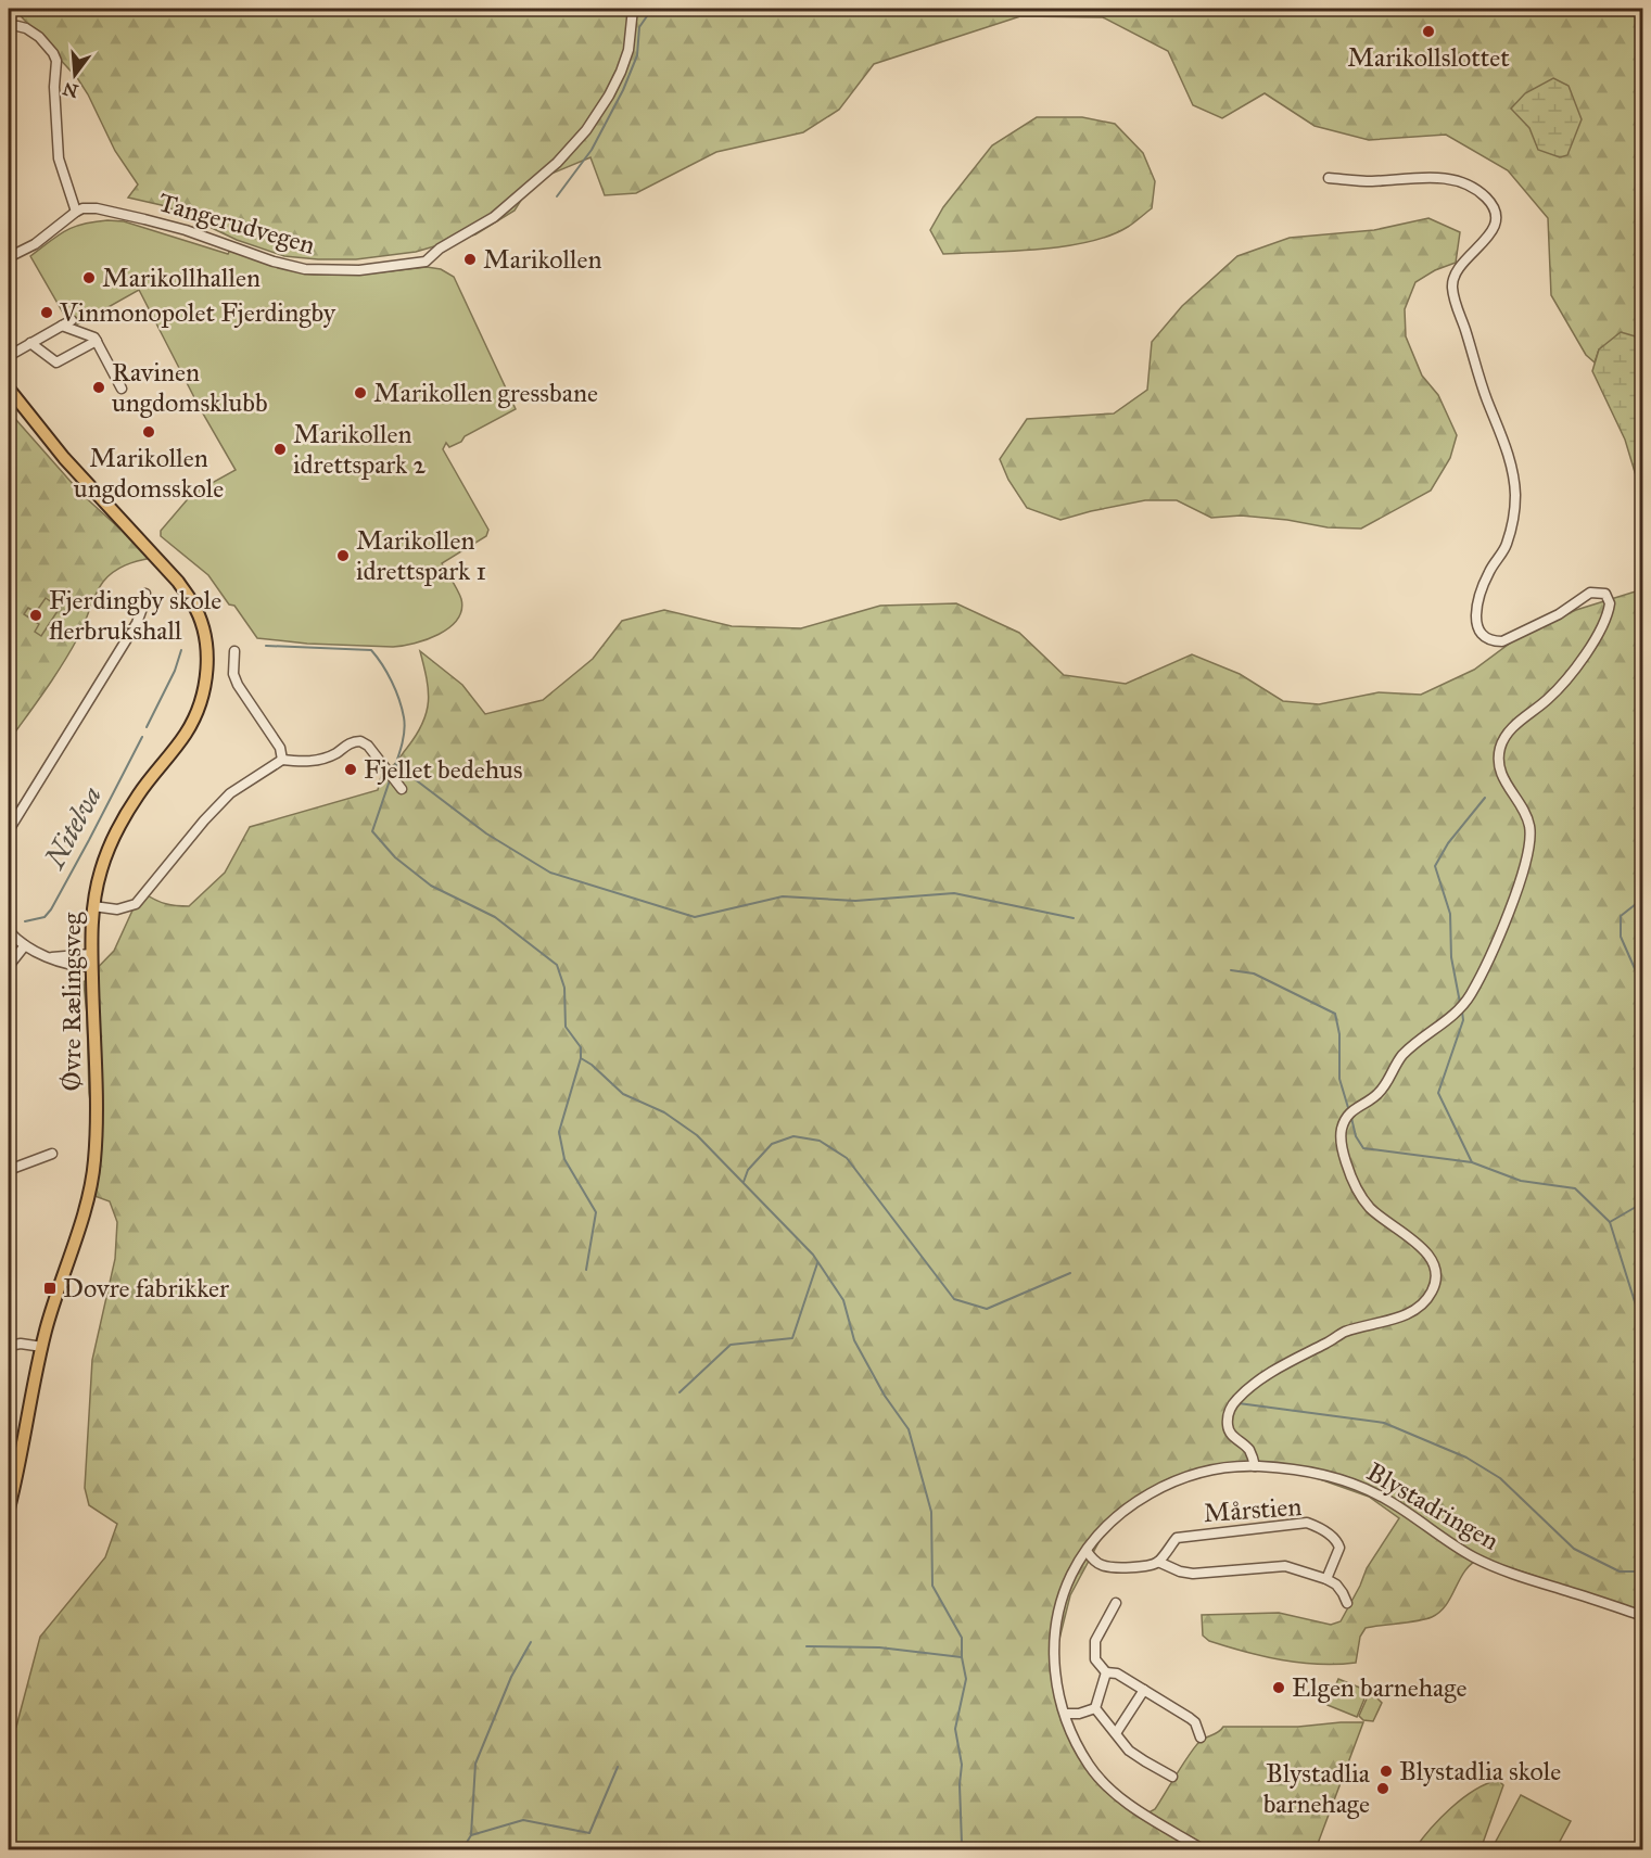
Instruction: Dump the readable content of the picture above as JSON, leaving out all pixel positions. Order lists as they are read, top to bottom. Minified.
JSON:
{"streets":{"main road":["Øvre Rælingsveg"],"street":["Tangerudvegen","Blystadringen","Mårstien"]},"water":["Nitelva"],"places":{"other":["Marikollslottet","Marikollen","Marikollhallen","Vinmonopolet Fjerdingby","Ravinen ungdomsklubb","Marikollen gressbane","Marikollen ungdomsskole","Marikollen idrettspark 2","Marikollen idrettspark 1","Fjerdingby skole flerbrukshall","Fjellet bedehus","Elgen barnehage","Blystadlia skole","Blystadlia barnehage"],"transit":["Dovre fabrikker"]},"north":"bottom"}
